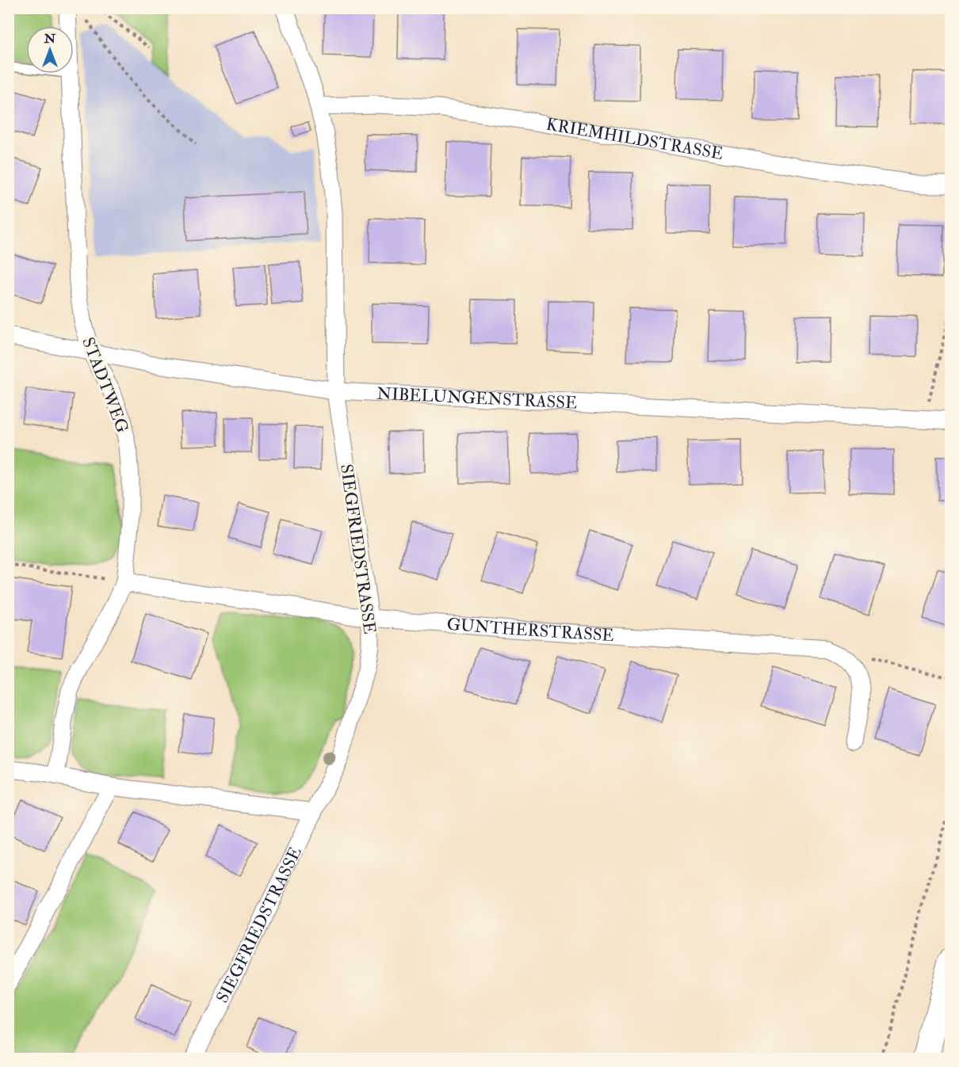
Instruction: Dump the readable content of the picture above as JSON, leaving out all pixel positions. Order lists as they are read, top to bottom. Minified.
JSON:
{"streets":{"street":["KRIEMHILDSTRASSE","STADTWEG","NIBELUNGENSTRASSE","SIEGFRIEDSTRASSE","GUNTHERSTRASSE"]},"crossings":[["KRIEMHILDSTRASSE","SIEGFRIEDSTRASSE"],["STADTWEG","NIBELUNGENSTRASSE"],["STADTWEG","GUNTHERSTRASSE"],["NIBELUNGENSTRASSE","SIEGFRIEDSTRASSE"],["SIEGFRIEDSTRASSE","GUNTHERSTRASSE"]],"north":"top"}
